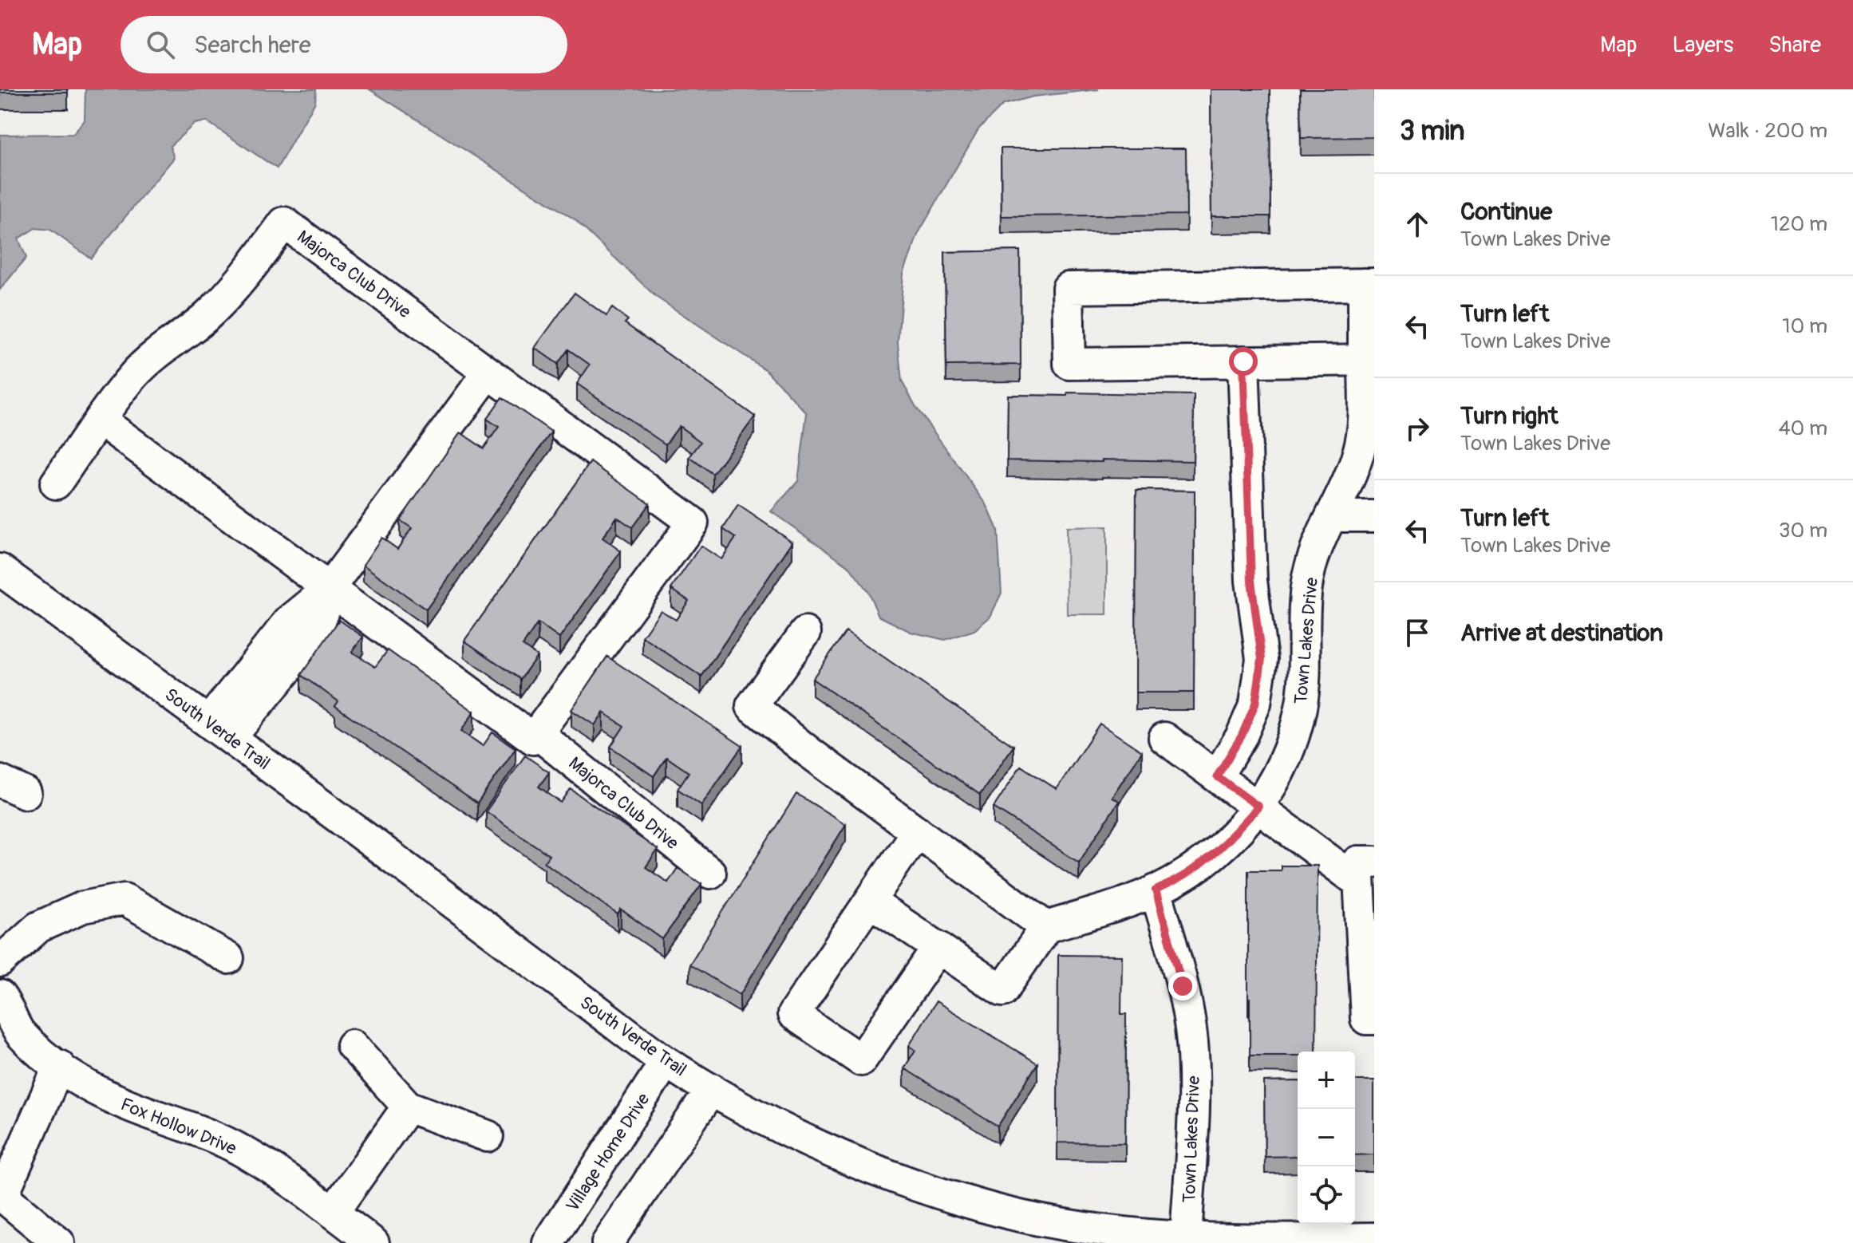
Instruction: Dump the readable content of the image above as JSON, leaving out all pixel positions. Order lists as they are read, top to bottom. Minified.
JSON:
{"streets":{"street":["Majorca Club Drive","Town Lakes Drive","South Verde Trail","Fox Hollow Drive","Village Home Drive"]},"crossings":[["Town Lakes Drive","South Verde Trail"],["South Verde Trail","Village Home Drive"]],"page":{"header":"Map","search":"Search here","nav":["Map","Layers","Share"],"heading":["3 min","Walk · 200 m"],"list":[["Continue","Town Lakes Drive","120 m"],["Turn left","Town Lakes Drive","10 m"],["Turn right","Town Lakes Drive","40 m"],["Turn left","Town Lakes Drive","30 m"],"Arrive at destination"],"map_buttons":["+","−"]}}
